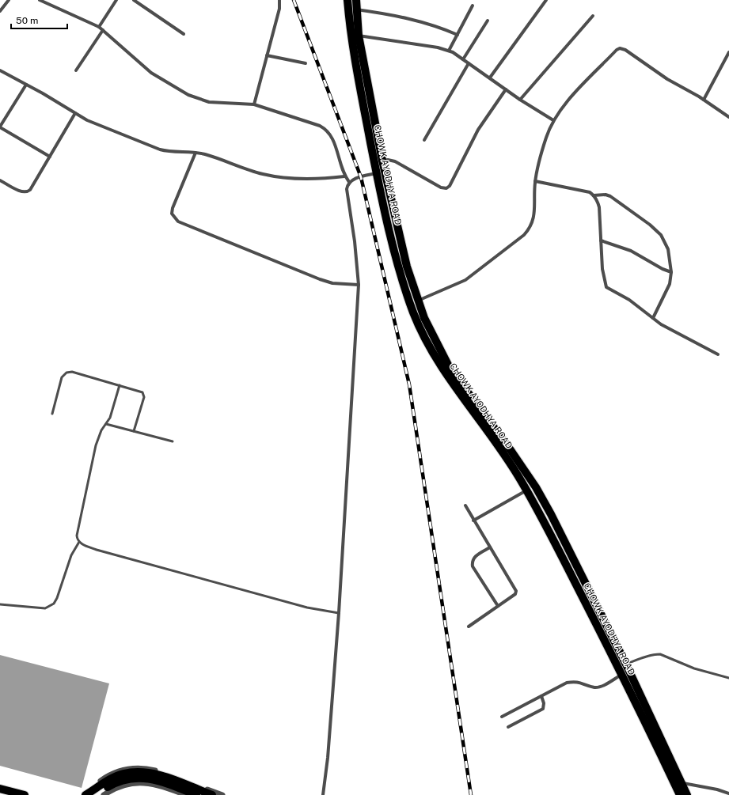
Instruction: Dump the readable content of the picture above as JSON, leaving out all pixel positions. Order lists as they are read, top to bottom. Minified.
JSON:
{"streets":{"main road":["CHOWK AYODHYA ROAD"]},"scale_bar":"50 m"}
